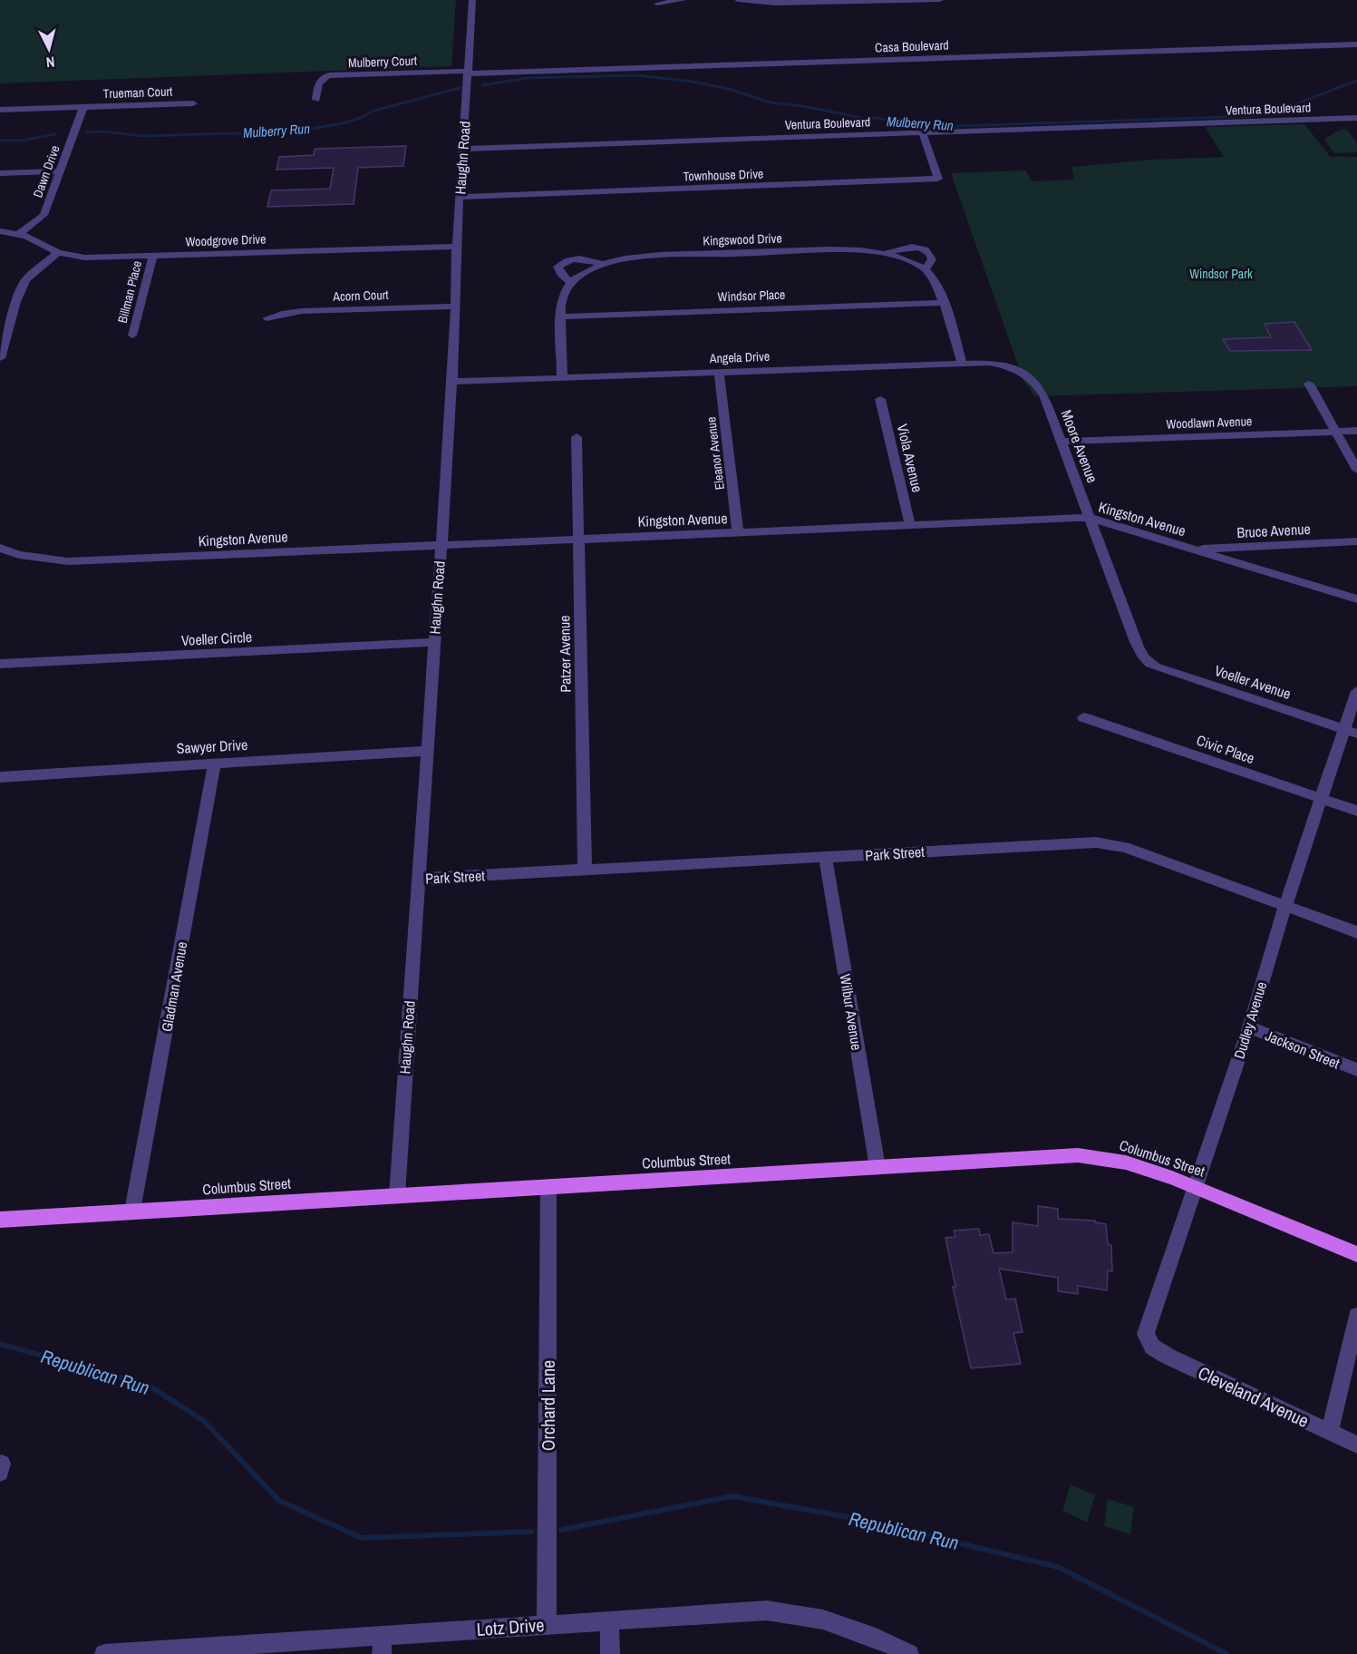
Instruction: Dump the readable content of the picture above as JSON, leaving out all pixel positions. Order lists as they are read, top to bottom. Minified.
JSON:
{"streets":{"main road":["Columbus Street"],"street":["Casa Boulevard","Mulberry Court","Trueman Court","Ventura Boulevard","Haughn Road","Dawn Drive","Townhouse Drive","Kingswood Drive","Woodgrove Drive","Billman Place","Acorn Court","Windsor Place","Angela Drive","Woodlawn Avenue","Moore Avenue","Eleanor Avenue","Viola Avenue","Kingston Avenue","Bruce Avenue","Voeller Circle","Patzer Avenue","Voeller Avenue","Sawyer Drive","Civic Place","Park Street","Gladman Avenue","Wilbur Avenue","Dudley Avenue","Jackson Street","Cleveland Avenue","Orchard Lane","Lotz Drive"]},"crossings":[["Casa Boulevard","Mulberry Court"],["Casa Boulevard","Haughn Road"],["Mulberry Court","Haughn Road"],["Trueman Court","Dawn Drive"],["Ventura Boulevard","Haughn Road"],["Ventura Boulevard","Townhouse Drive"],["Haughn Road","Townhouse Drive"],["Haughn Road","Woodgrove Drive"],["Haughn Road","Acorn Court"],["Haughn Road","Angela Drive"],["Haughn Road","Kingston Avenue"],["Haughn Road","Voeller Circle"],["Haughn Road","Sawyer Drive"],["Haughn Road","Park Street"],["Haughn Road","Columbus Street"],["Dawn Drive","Woodgrove Drive"],["Kingswood Drive","Windsor Place"],["Kingswood Drive","Angela Drive"],["Woodgrove Drive","Billman Place"],["Angela Drive","Moore Avenue"],["Angela Drive","Eleanor Avenue"],["Woodlawn Avenue","Moore Avenue"],["Moore Avenue","Kingston Avenue"],["Moore Avenue","Voeller Avenue"],["Eleanor Avenue","Kingston Avenue"],["Viola Avenue","Kingston Avenue"],["Kingston Avenue","Bruce Avenue"],["Kingston Avenue","Patzer Avenue"],["Patzer Avenue","Park Street"],["Voeller Avenue","Dudley Avenue"],["Sawyer Drive","Gladman Avenue"],["Civic Place","Dudley Avenue"],["Park Street","Wilbur Avenue"],["Park Street","Dudley Avenue"],["Gladman Avenue","Columbus Street"],["Wilbur Avenue","Columbus Street"],["Dudley Avenue","Jackson Street"],["Dudley Avenue","Columbus Street"],["Dudley Avenue","Cleveland Avenue"],["Columbus Street","Orchard Lane"],["Orchard Lane","Lotz Drive"]],"water":["Mulberry Run","Republican Run"],"parks":["Windsor Park"],"north":"bottom"}
